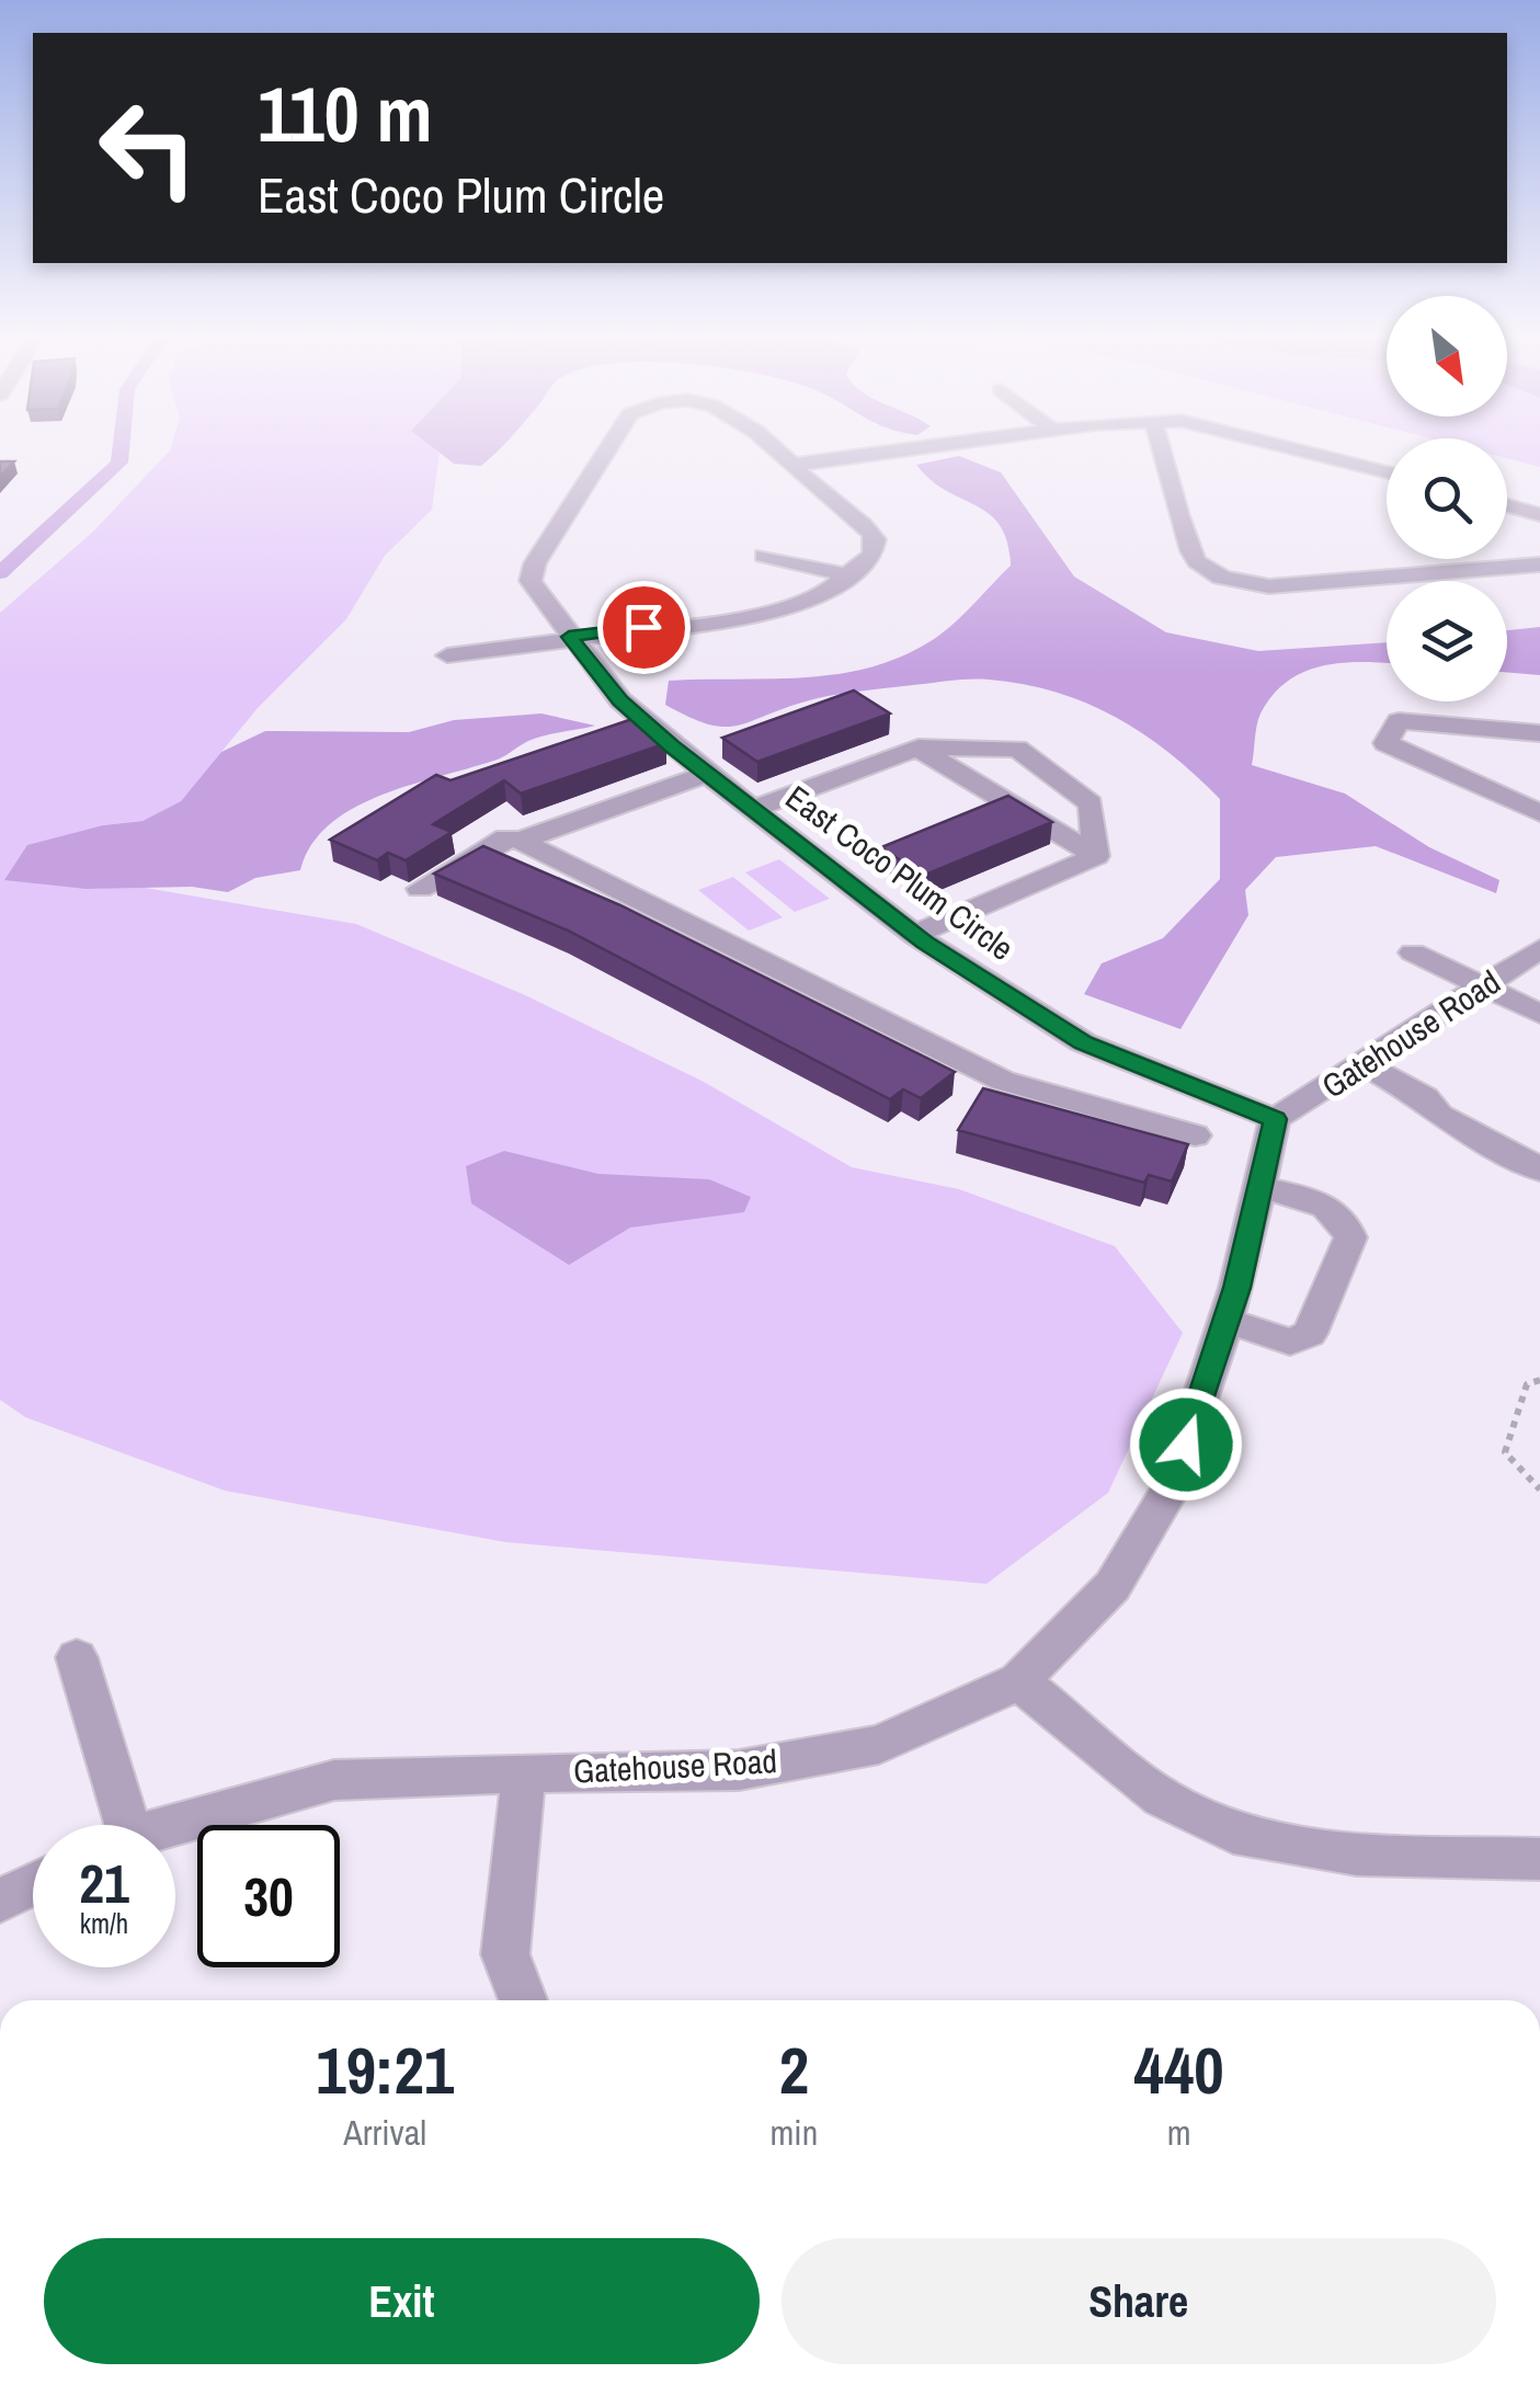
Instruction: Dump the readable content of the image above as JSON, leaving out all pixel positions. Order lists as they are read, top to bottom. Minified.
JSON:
{"streets":{"street":["East Coco Plum Circle","Gatehouse Road"]},"crossings":[["East Coco Plum Circle","Gatehouse Road"]],"north":"bottom right","page":{"turn":["110 m","East Coco Plum Circle"],"speed":"21 km/h","limit":"30","eta":["19:21","Arrival","2","min","440","m"],"buttons":["Exit","Share"]}}
